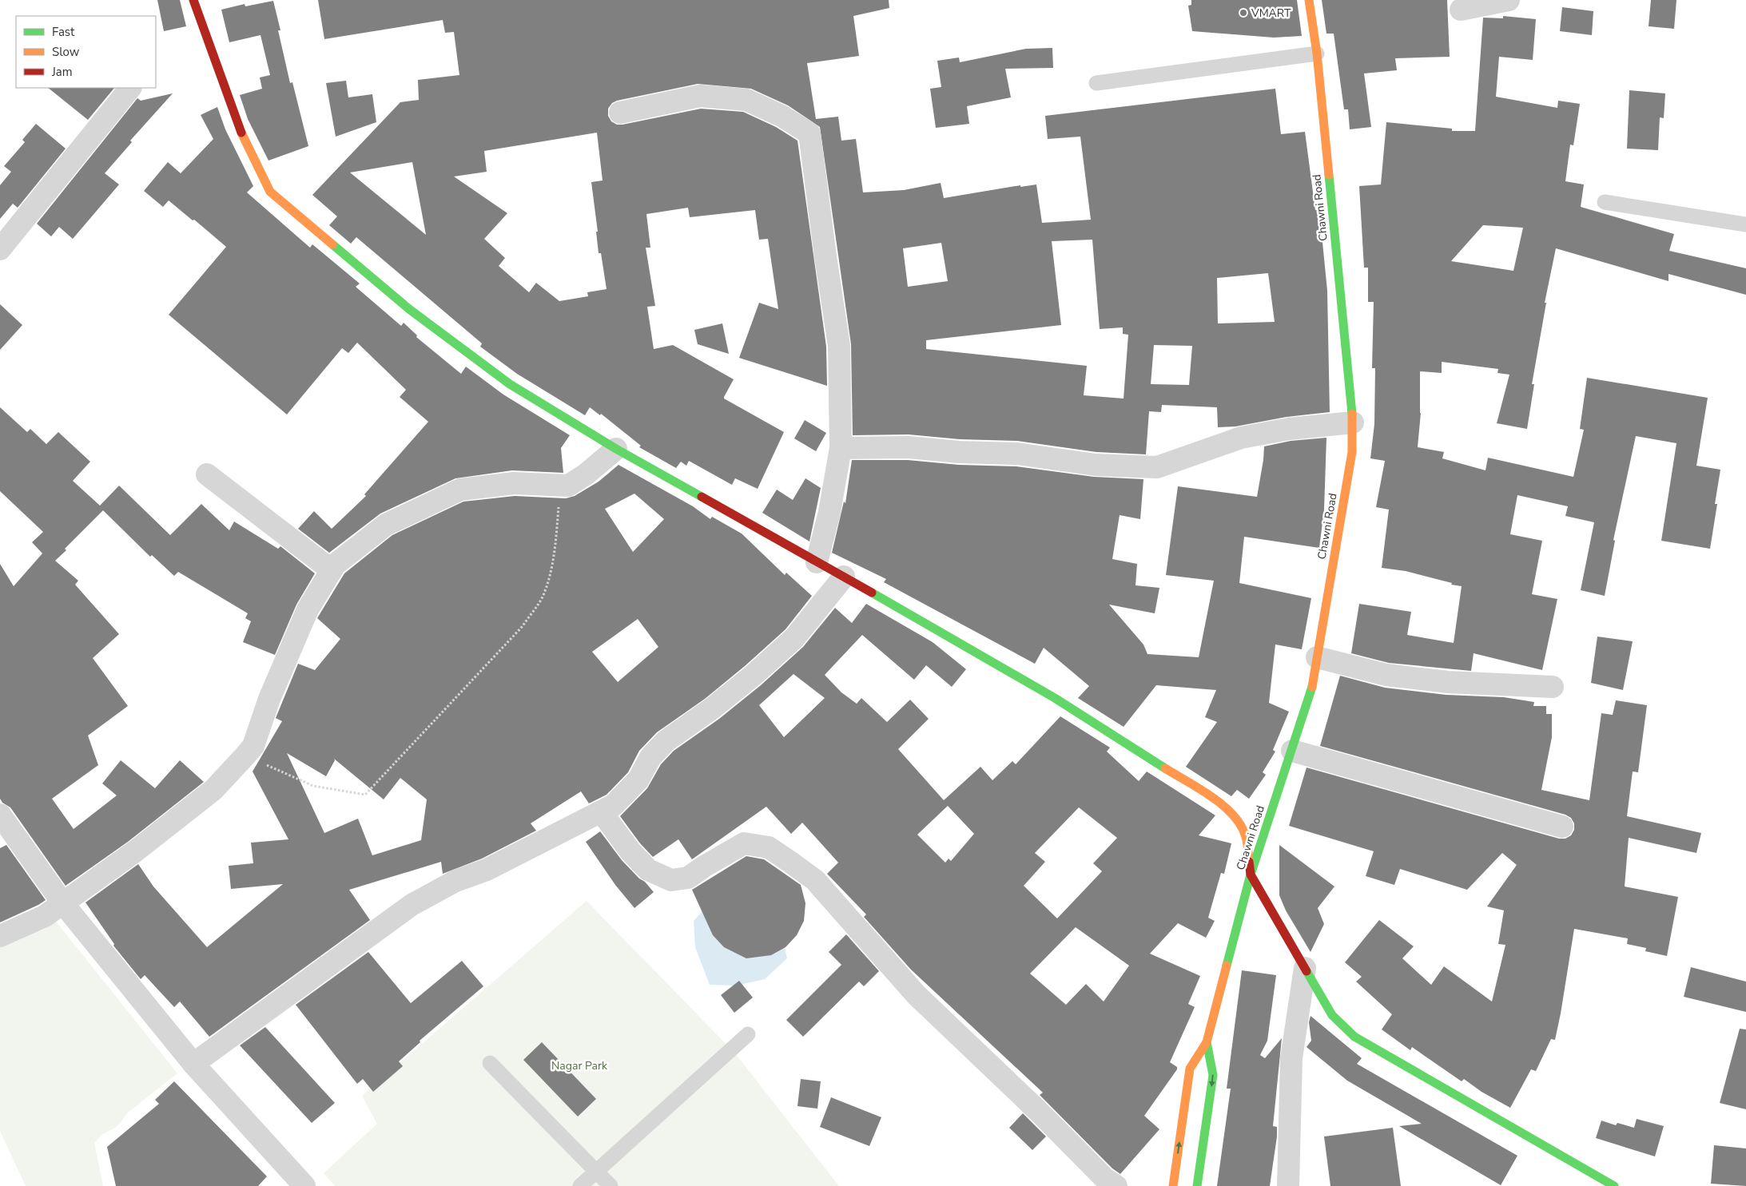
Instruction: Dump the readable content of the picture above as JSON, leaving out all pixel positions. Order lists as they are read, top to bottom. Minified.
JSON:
{"streets":{"street":["Chawni Road"]},"parks":["Nagar Park"],"places":["VMART"],"legend":["Fast","Slow","Jam"]}
